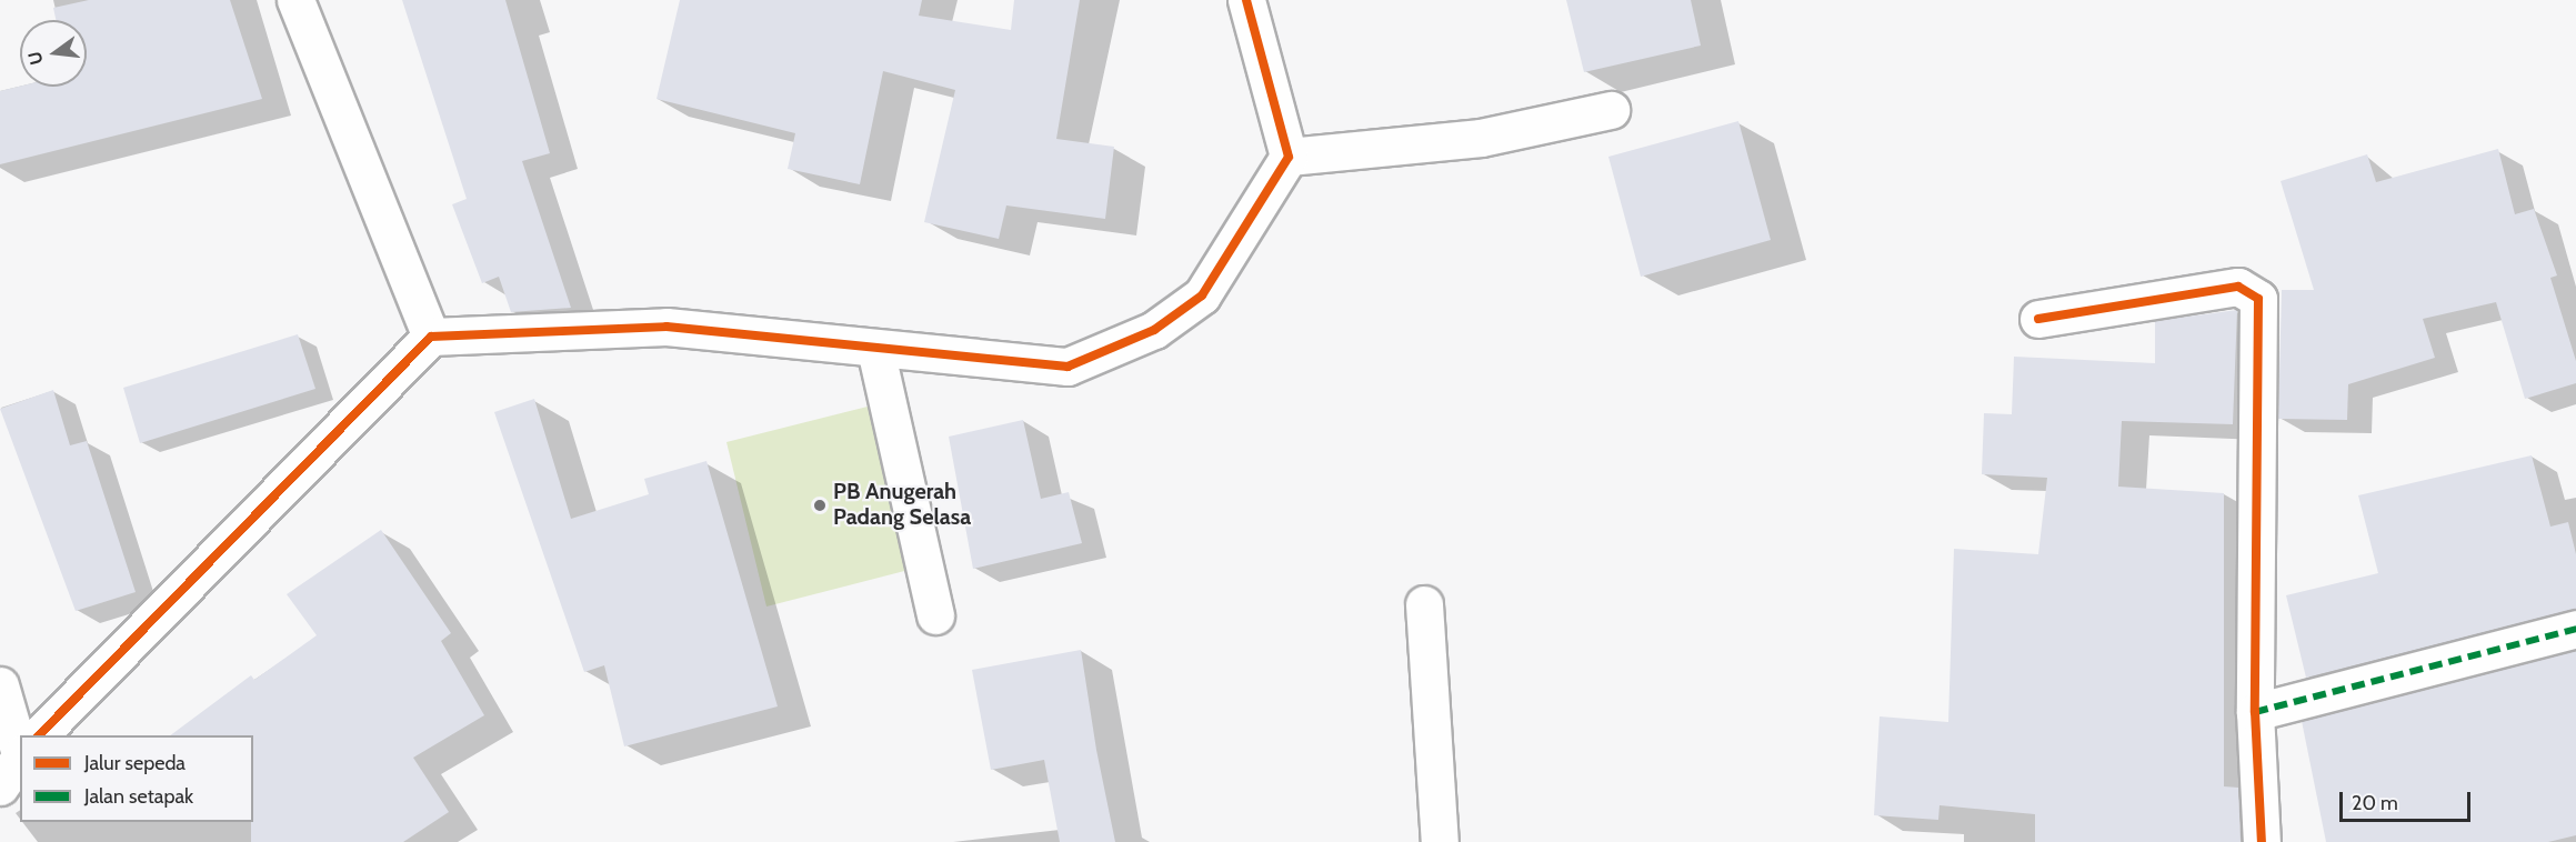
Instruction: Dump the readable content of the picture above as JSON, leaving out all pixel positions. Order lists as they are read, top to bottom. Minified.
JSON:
{"places":["PB Anugerah Padang Selasa"],"legend":["Jalur sepeda","Jalan setapak"],"scale_bar":"20 m","north":"left"}
